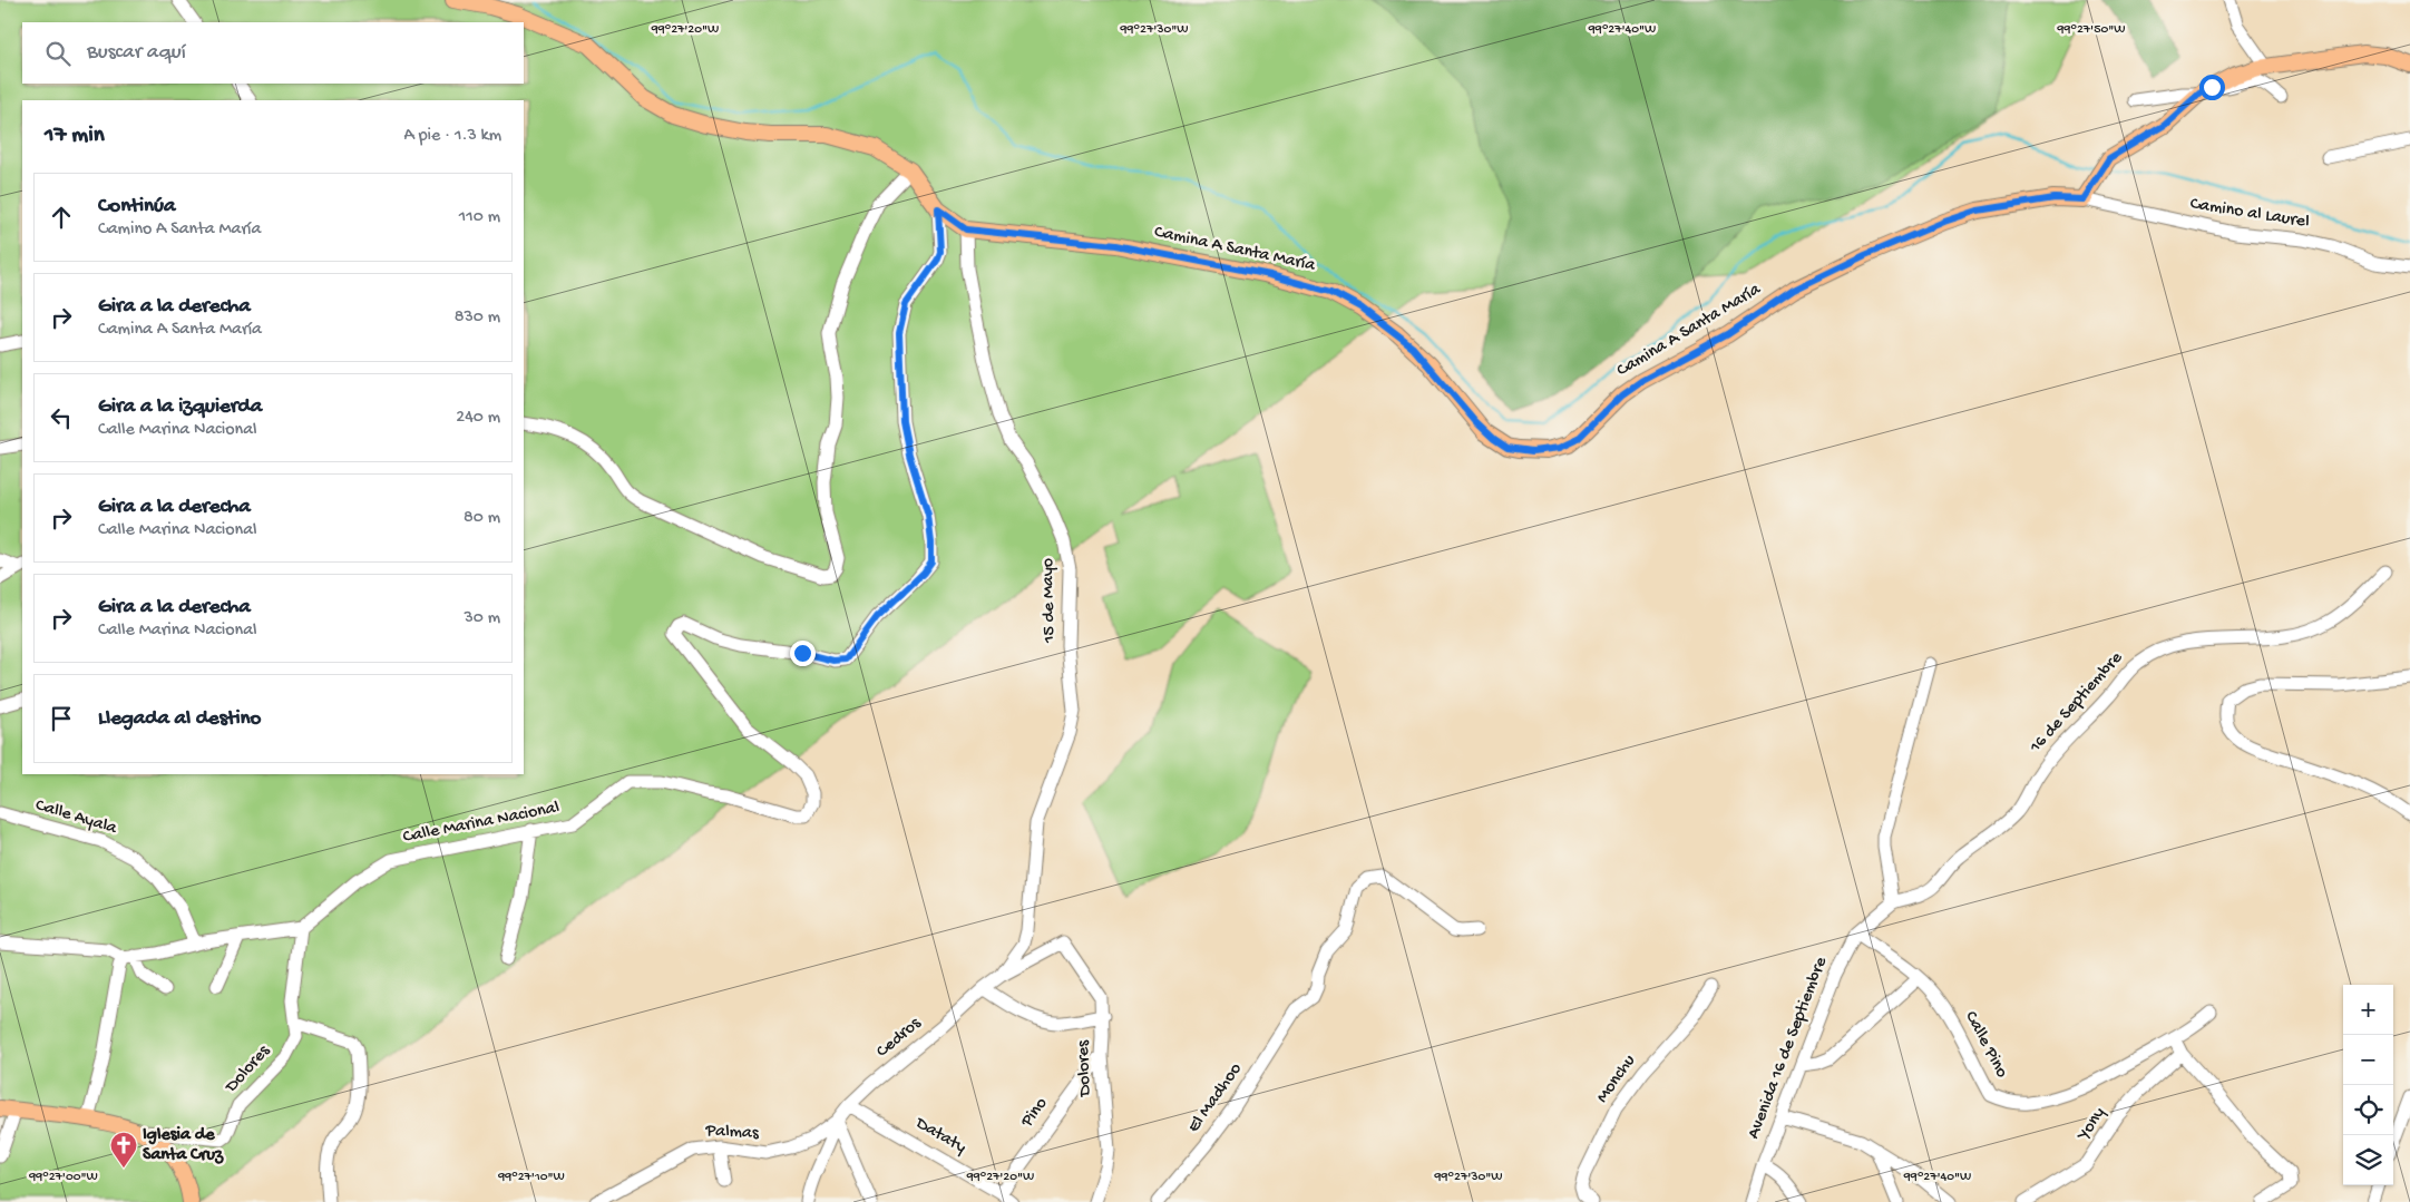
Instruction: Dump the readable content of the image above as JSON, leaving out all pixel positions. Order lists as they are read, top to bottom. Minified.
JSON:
{"streets":{"main road":["Camina A Santa María"],"street":["Camino al Laurel","15 de Mayo","16 de Septiembre","Calle Ayala","Calle Marina Nacional","Cedros","Calle Pino","Avenida 16 de Septiembre","Dolores","Monchu","El Madhoo","Pino","Yony","Palmas","Dataty"]},"crossings":[["Camino al Laurel","Camina A Santa María"],["Camina A Santa María","15 de Mayo"],["Camina A Santa María","Calle Marina Nacional"],["15 de Mayo","Cedros"],["16 de Septiembre","Avenida 16 de Septiembre"],["Calle Marina Nacional","Dolores"],["Cedros","Dolores"],["Cedros","Palmas"],["Cedros","Dataty"],["Calle Pino","Avenida 16 de Septiembre"],["Dolores","Pino"],["Pino","Dataty"]],"places":{"church":["Iglesia de Santa Cruz"]},"page":{"search":"Buscar aquí","heading":["17 min","A pie · 1.3 km"],"list":[["Continúa","Camino A Santa María","110 m"],["Gira a la derecha","Camina A Santa María","830 m"],["Gira a la izquierda","Calle Marina Nacional","240 m"],["Gira a la derecha","Calle Marina Nacional","80 m"],["Gira a la derecha","Calle Marina Nacional","30 m"],"Llegada al destino"],"map_buttons":["+","−"]},"coordinates":["99°27'20\"W","99°27'30\"W","99°27'40\"W","99°27'50\"W","99°27'00\"W","99°27'10\"W"]}
